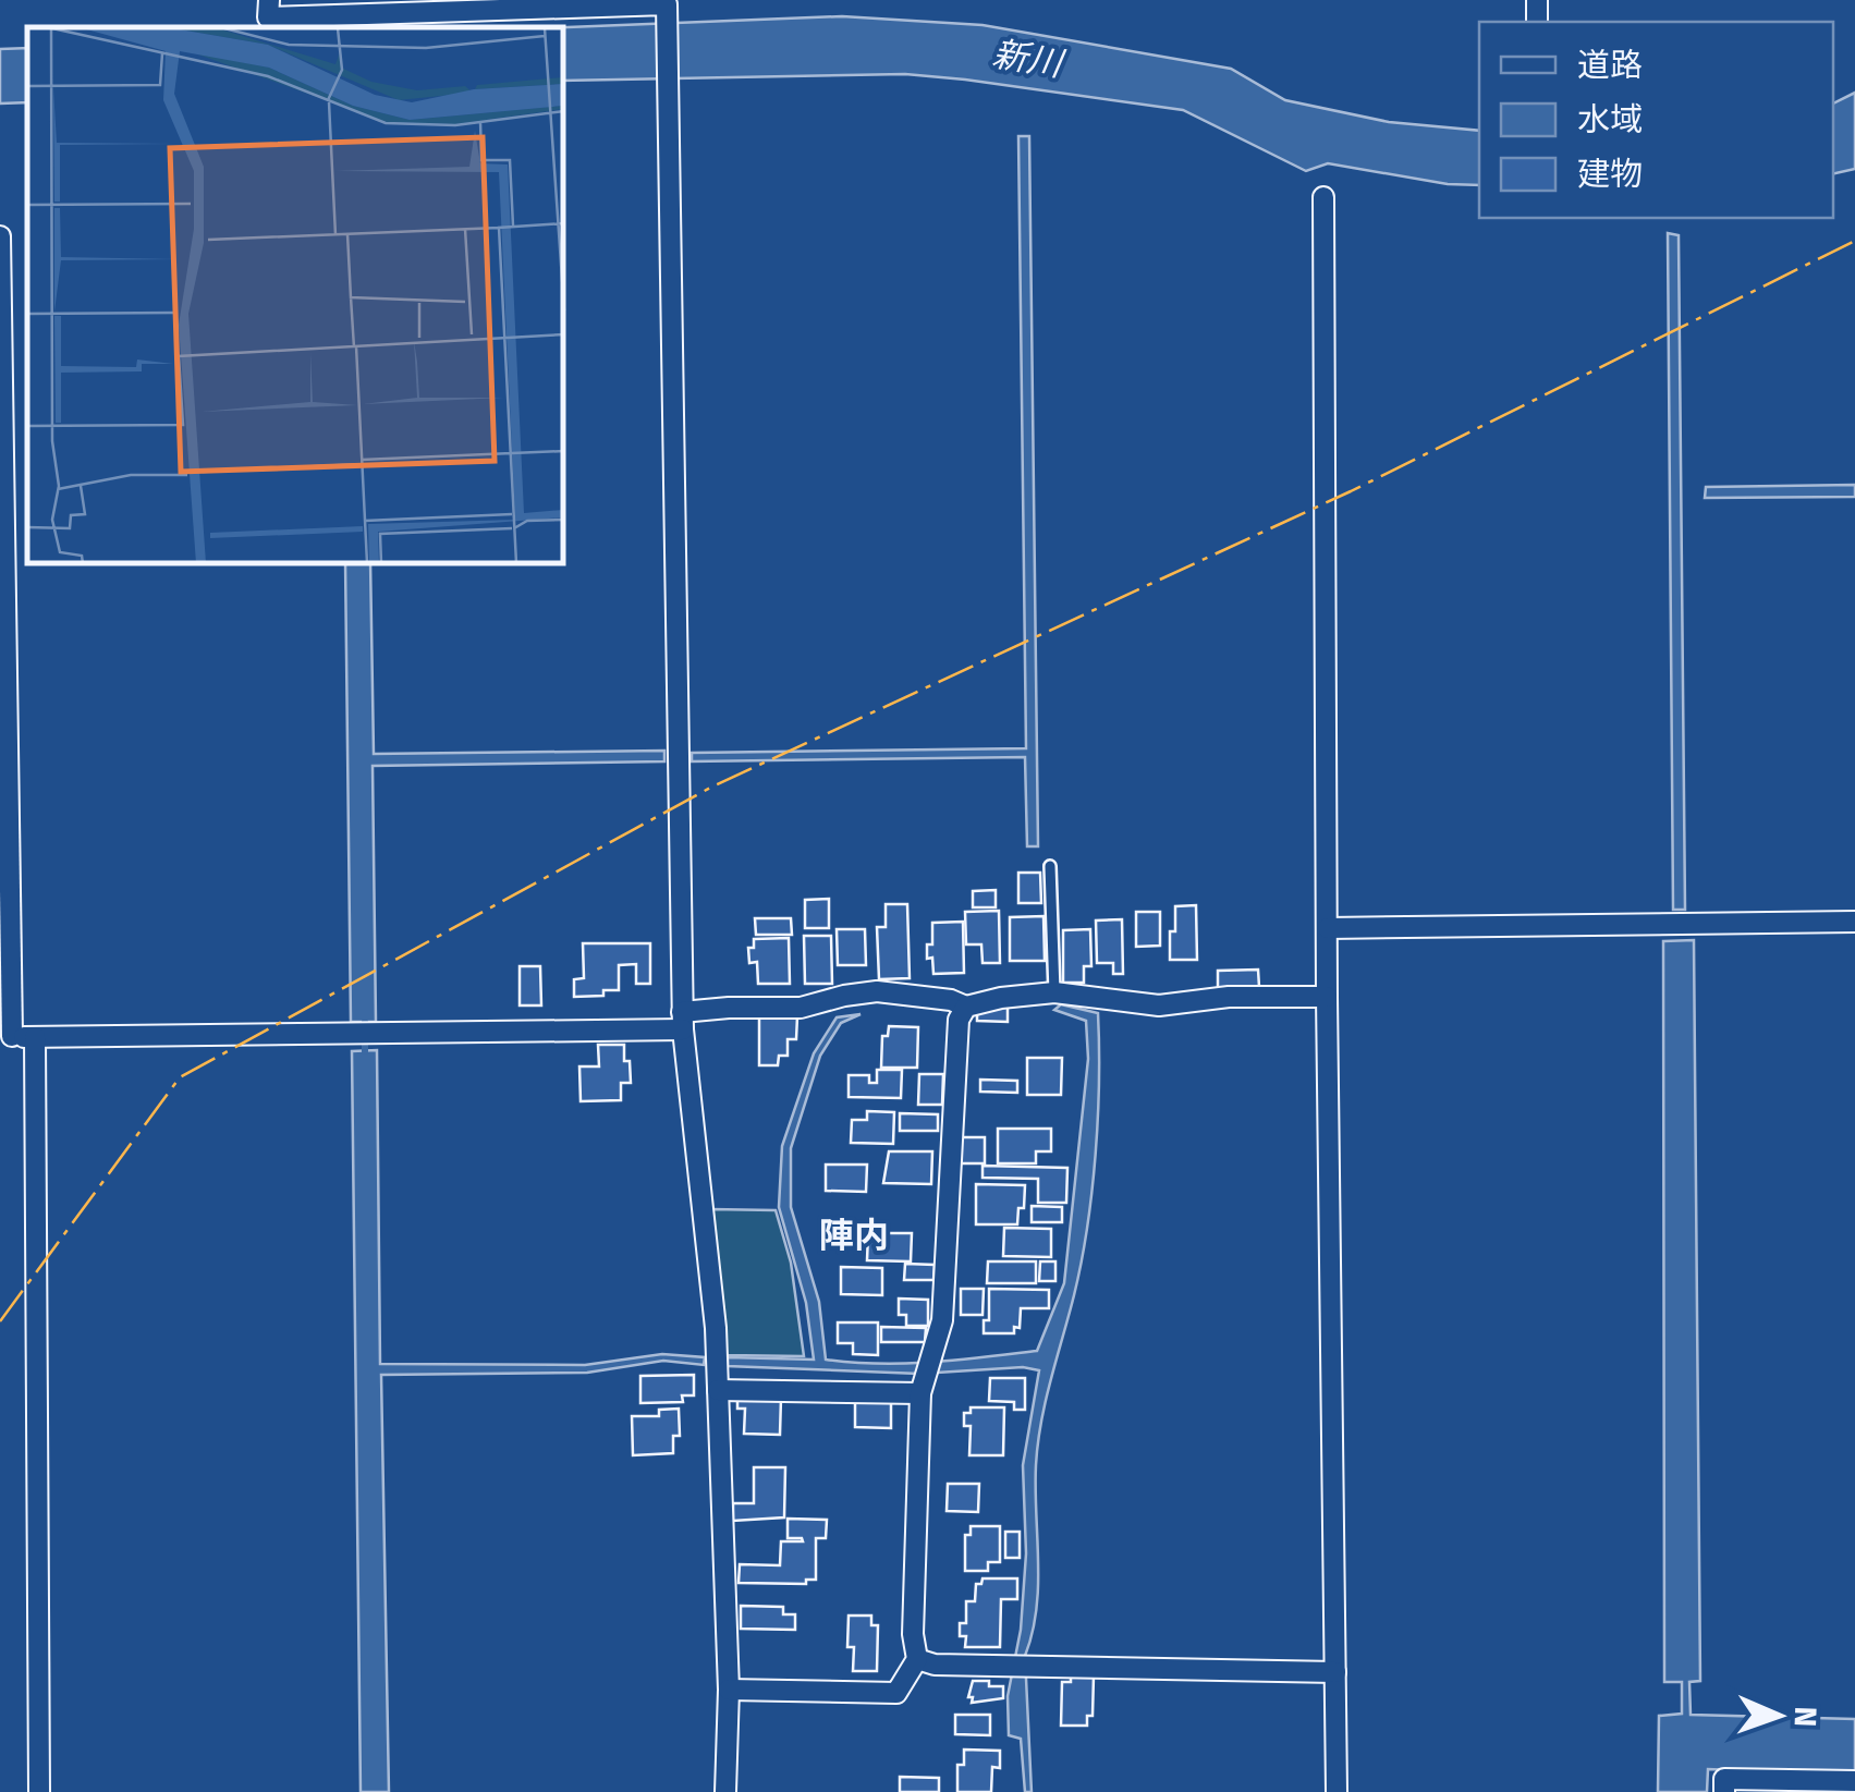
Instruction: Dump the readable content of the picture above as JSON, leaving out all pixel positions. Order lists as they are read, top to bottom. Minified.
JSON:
{"districts":["陣内"],"water":["新川"],"legend":["道路","水域","建物"],"north":"right"}
